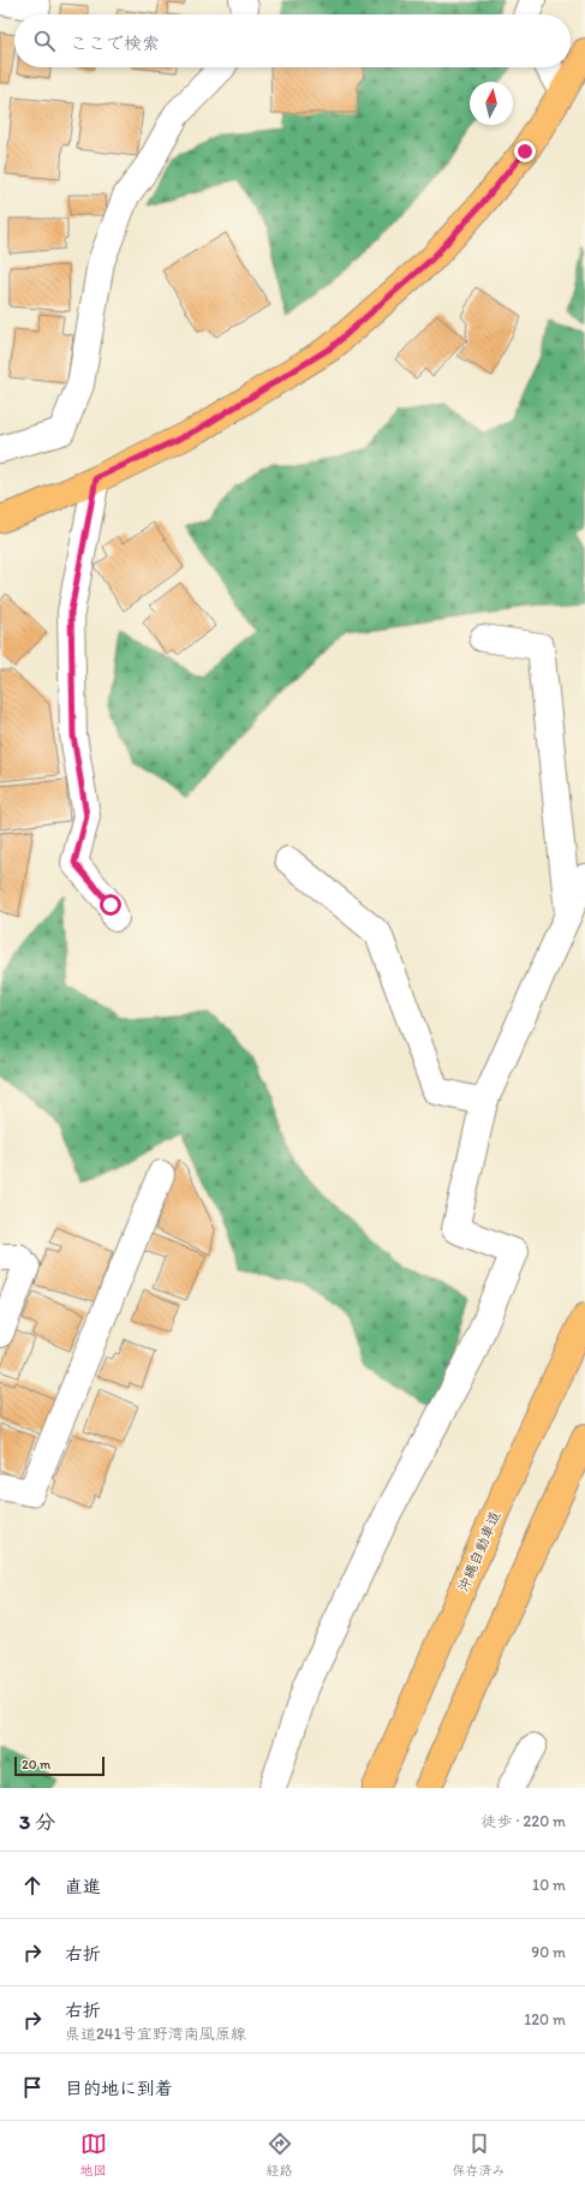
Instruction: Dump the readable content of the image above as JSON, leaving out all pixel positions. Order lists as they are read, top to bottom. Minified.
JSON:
{"streets":{"main road":["沖縄自動車道"]},"scale_bar":"20 m","north":"top","page":{"search":"ここで検索","scale":"20 m","heading":["3 分","徒歩 · 220 m"],"list":[["直進","10 m"],["右折","90 m"],["右折","県道241号宜野湾南風原線","120 m"],"目的地に到着"],"nav":["地図","経路","保存済み"]}}
